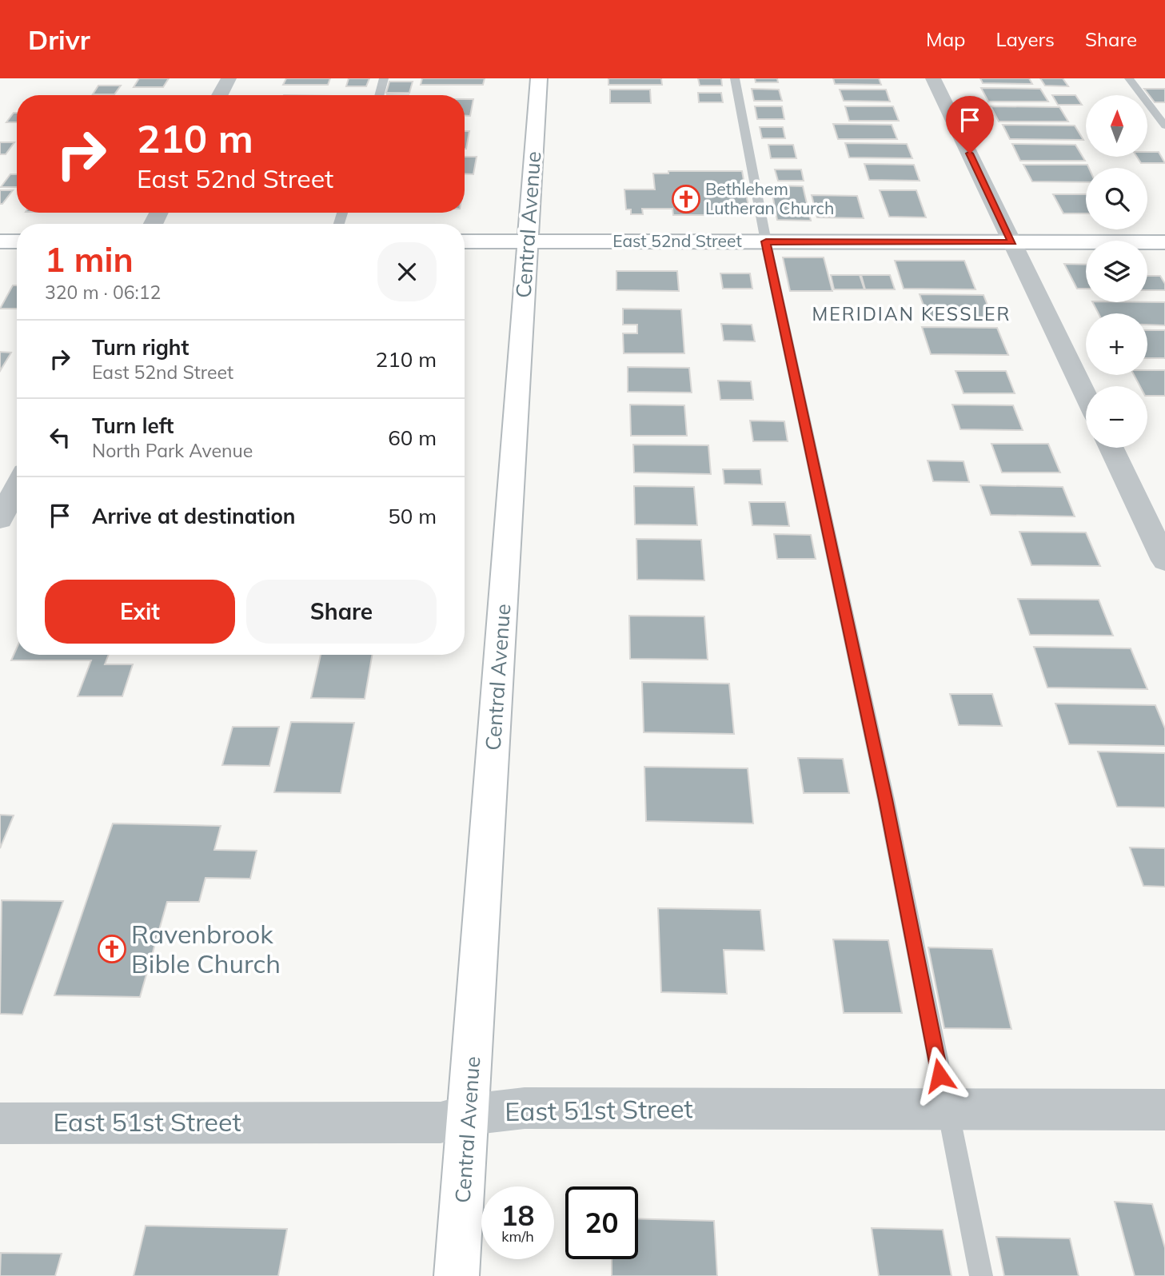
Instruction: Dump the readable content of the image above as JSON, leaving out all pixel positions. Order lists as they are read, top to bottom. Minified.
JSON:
{"streets":{"main road":["Central Avenue","East 52nd Street"],"street":["East 51st Street"]},"crossings":[["Central Avenue","East 52nd Street"],["Central Avenue","East 51st Street"]],"districts":["MERIDIAN KESSLER"],"places":{"church":["Bethlehem Lutheran Church","Ravenbrook Bible Church"]},"north":"top","page":{"header":"Drivr","nav":["Map","Layers","Share"],"map_buttons":["+","−"],"turn":["210 m","East 52nd Street"],"heading":["1 min","320 m · 06:12"],"list":[{"name":"Turn right","note":"East 52nd Street","value":"210 m"},{"name":"Turn left","note":"North Park Avenue","value":"60 m"},{"name":"Arrive at destination","value":"50 m"}],"buttons":["Exit","Share"],"speed":"18 km/h","limit":"20"}}
